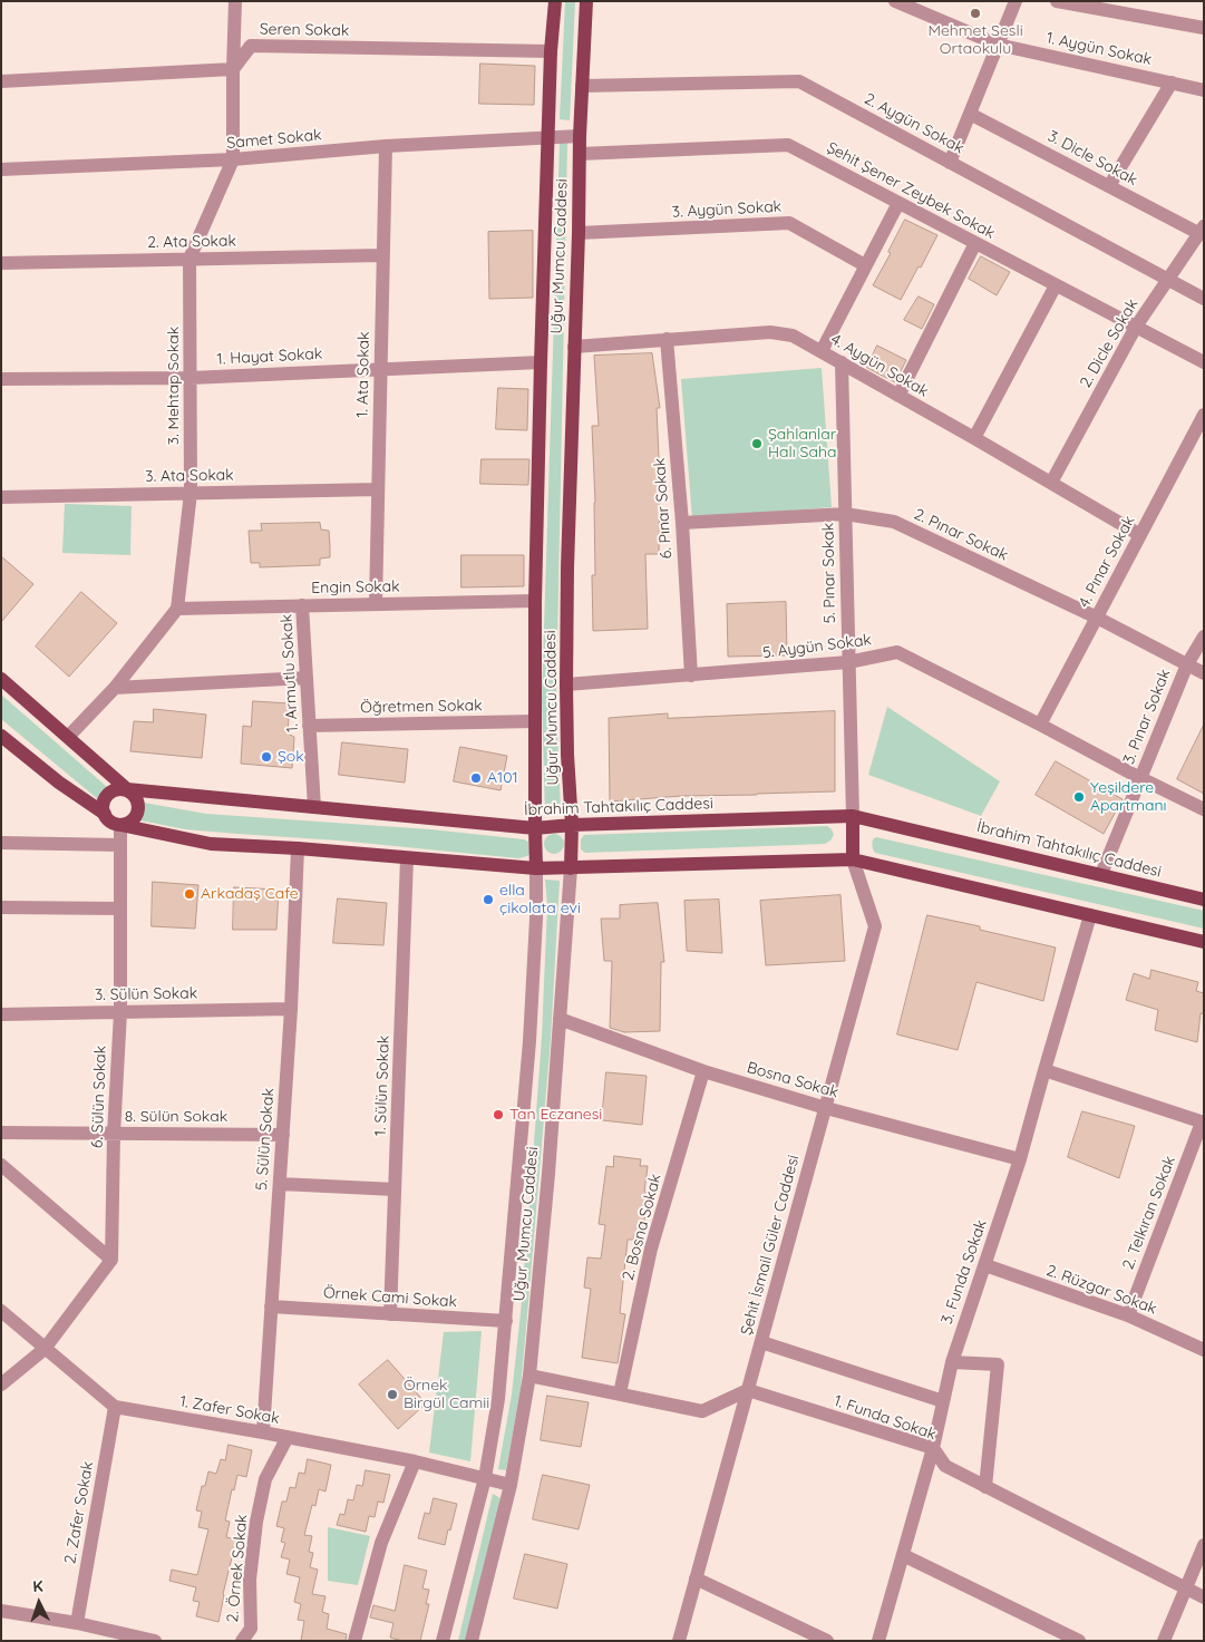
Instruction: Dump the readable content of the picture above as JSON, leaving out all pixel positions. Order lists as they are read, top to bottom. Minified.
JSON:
{"streets":{"main road":["Uğur Mumcu Caddesi","İbrahim Tahtakılıç Caddesi"],"street":["Seren Sokak","1. Aygün Sokak","2. Aygün Sokak","Samet Sokak","3. Dicle Sokak","Şehit Şener Zeybek Sokak","3. Aygün Sokak","2. Ata Sokak","2. Dicle Sokak","1. Hayat Sokak","4. Aygün Sokak","1. Ata Sokak","3. Mehtap Sokak","3. Ata Sokak","6. Pınar Sokak","2. Pınar Sokak","4. Pınar Sokak","5. Pınar Sokak","Engin Sokak","5. Aygün Sokak","1. Armutlu Sokak","Öğretmen Sokak","3. Pınar Sokak","3. Sülün Sokak","Bosna Sokak","1. Sülün Sokak","6. Sülün Sokak","8. Sülün Sokak","5. Sülün Sokak","2. Telkıran Sokak","2. Bosna Sokak","Şehit İsmail Güler Caddesi","3. Funda Sokak","2. Rüzgar Sokak","Örnek Cami Sokak","1. Zafer Sokak","1. Funda Sokak","2. Zafer Sokak","2. Örnek Sokak"]},"crossings":[["Seren Sokak","Uğur Mumcu Caddesi"],["Seren Sokak","3. Mehtap Sokak"],["2. Aygün Sokak","Uğur Mumcu Caddesi"],["2. Aygün Sokak","2. Dicle Sokak"],["Samet Sokak","Uğur Mumcu Caddesi"],["Samet Sokak","1. Ata Sokak"],["Samet Sokak","3. Mehtap Sokak"],["3. Dicle Sokak","2. Dicle Sokak"],["Şehit Şener Zeybek Sokak","Uğur Mumcu Caddesi"],["Şehit Şener Zeybek Sokak","2. Dicle Sokak"],["3. Aygün Sokak","Uğur Mumcu Caddesi"],["2. Ata Sokak","1. Ata Sokak"],["2. Ata Sokak","3. Mehtap Sokak"],["Uğur Mumcu Caddesi","1. Hayat Sokak"],["Uğur Mumcu Caddesi","4. Aygün Sokak"],["Uğur Mumcu Caddesi","Engin Sokak"],["Uğur Mumcu Caddesi","5. Aygün Sokak"],["Uğur Mumcu Caddesi","Öğretmen Sokak"],["Uğur Mumcu Caddesi","İbrahim Tahtakılıç Caddesi"],["Uğur Mumcu Caddesi","Bosna Sokak"],["Uğur Mumcu Caddesi","Örnek Cami Sokak"],["Uğur Mumcu Caddesi","1. Zafer Sokak"],["2. Dicle Sokak","4. Aygün Sokak"],["1. Hayat Sokak","1. Ata Sokak"],["1. Hayat Sokak","3. Mehtap Sokak"],["4. Aygün Sokak","6. Pınar Sokak"],["4. Aygün Sokak","4. Pınar Sokak"],["4. Aygün Sokak","5. Pınar Sokak"],["1. Ata Sokak","3. Ata Sokak"],["1. Ata Sokak","Engin Sokak"],["3. Mehtap Sokak","3. Ata Sokak"],["3. Mehtap Sokak","Engin Sokak"],["6. Pınar Sokak","2. Pınar Sokak"],["6. Pınar Sokak","5. Aygün Sokak"],["2. Pınar Sokak","4. Pınar Sokak"],["2. Pınar Sokak","5. Pınar Sokak"],["2. Pınar Sokak","3. Pınar Sokak"],["4. Pınar Sokak","5. Aygün Sokak"],["5. Pınar Sokak","5. Aygün Sokak"],["5. Pınar Sokak","İbrahim Tahtakılıç Caddesi"],["Engin Sokak","1. Armutlu Sokak"],["5. Aygün Sokak","3. Pınar Sokak"],["1. Armutlu Sokak","Öğretmen Sokak"],["1. Armutlu Sokak","İbrahim Tahtakılıç Caddesi"],["3. Pınar Sokak","İbrahim Tahtakılıç Caddesi"],["İbrahim Tahtakılıç Caddesi","6. Sülün Sokak"],["3. Sülün Sokak","6. Sülün Sokak"],["3. Sülün Sokak","5. Sülün Sokak"],["Bosna Sokak","2. Bosna Sokak"],["Bosna Sokak","Şehit İsmail Güler Caddesi"],["Bosna Sokak","3. Funda Sokak"],["1. Sülün Sokak","Örnek Cami Sokak"],["6. Sülün Sokak","8. Sülün Sokak"],["8. Sülün Sokak","5. Sülün Sokak"],["5. Sülün Sokak","Örnek Cami Sokak"],["5. Sülün Sokak","1. Zafer Sokak"],["2. Telkıran Sokak","2. Rüzgar Sokak"],["Şehit İsmail Güler Caddesi","1. Funda Sokak"],["3. Funda Sokak","2. Rüzgar Sokak"],["3. Funda Sokak","1. Funda Sokak"],["1. Zafer Sokak","2. Zafer Sokak"],["1. Zafer Sokak","2. Örnek Sokak"]],"places":["Mehmet Sesli Ortaokulu","Şahlanlar Halı Saha","Şok","A101","Yeşildere Apartmanı","Arkadaş Cafe","ella çikolata evi","Tan Eczanesi","Örnek Birgül Camii"],"north":"top"}
